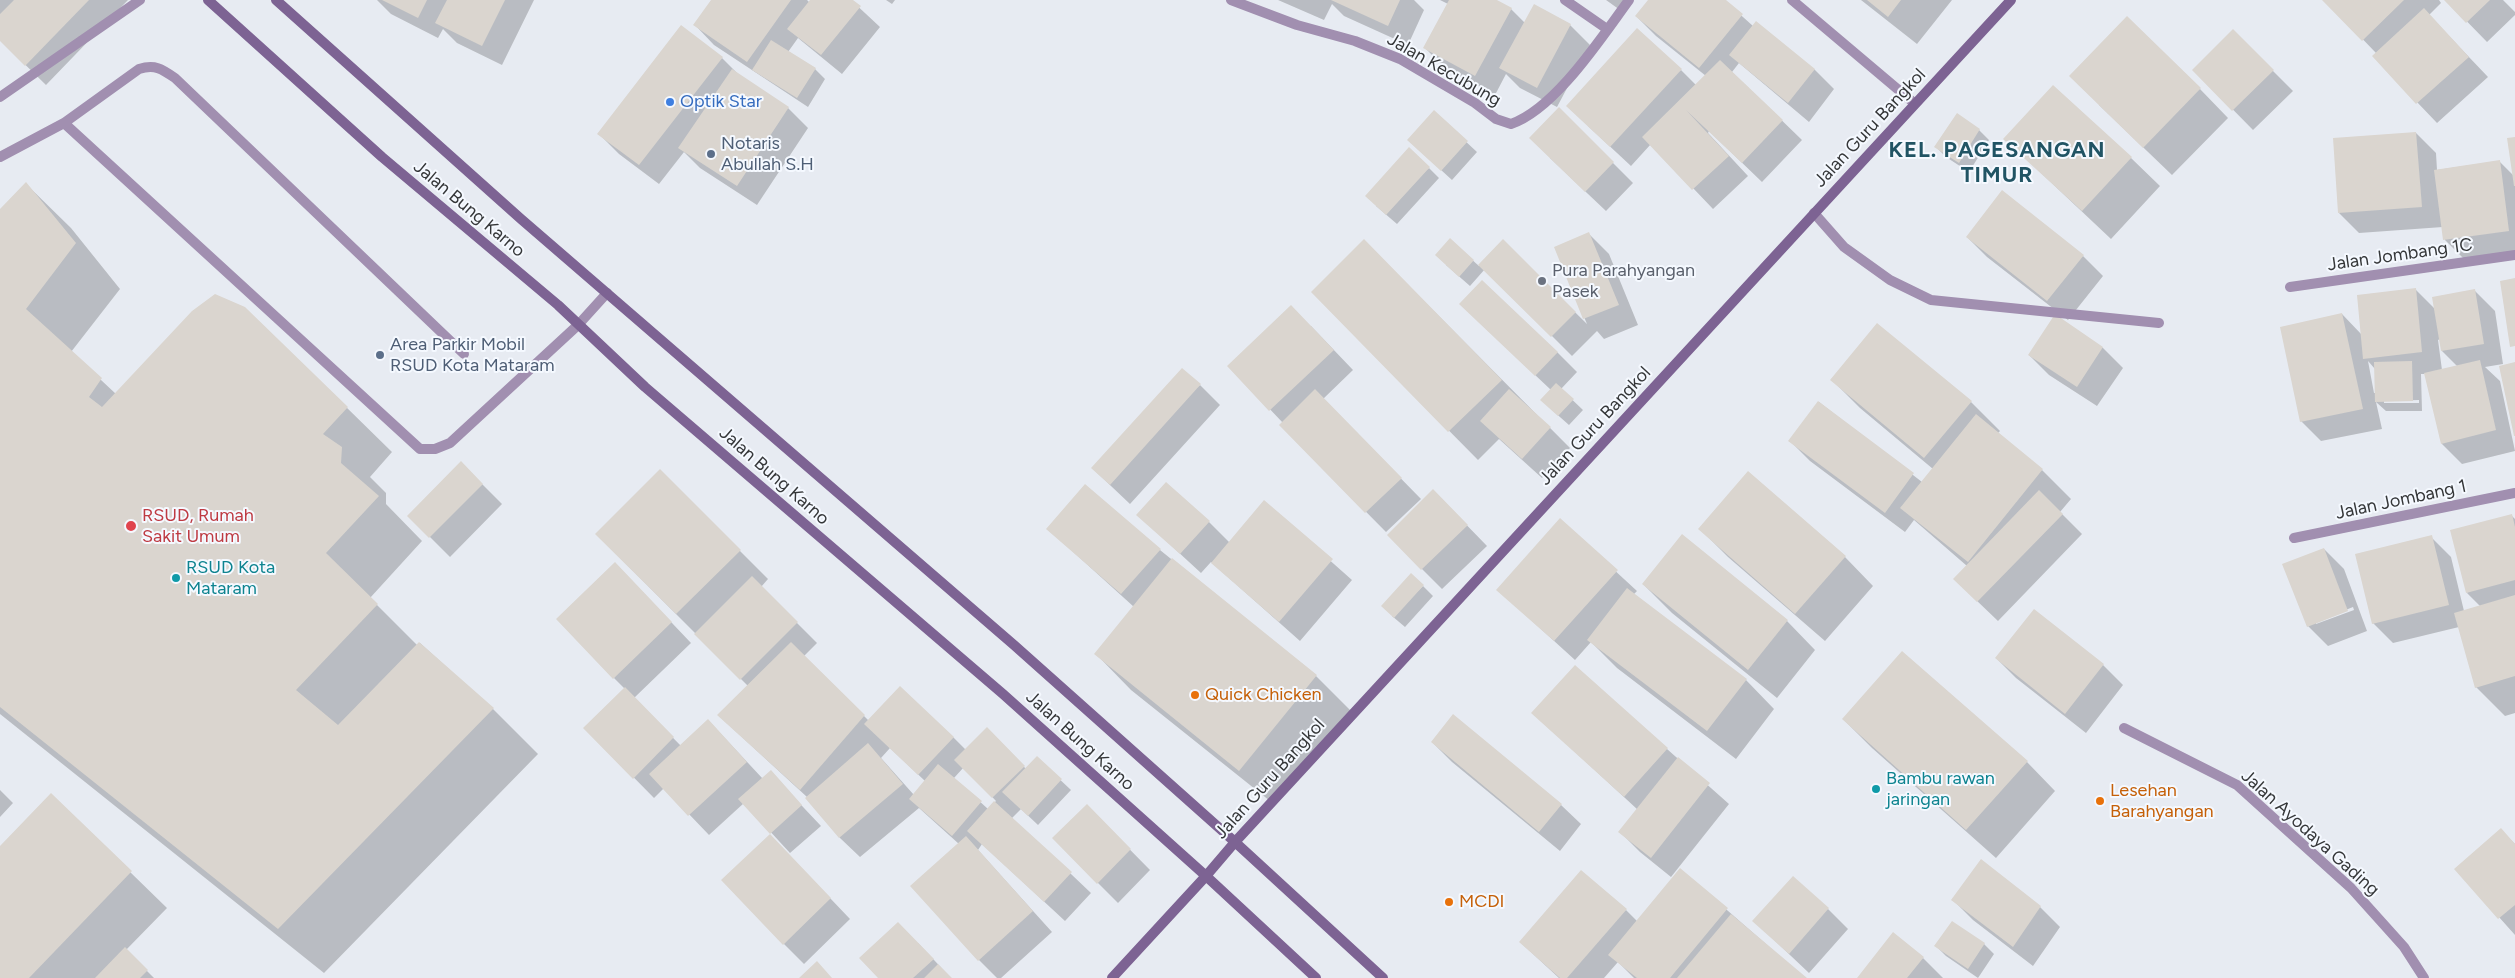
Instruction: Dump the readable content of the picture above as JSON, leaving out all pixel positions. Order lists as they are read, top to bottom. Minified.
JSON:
{"streets":{"main road":["Jalan Guru Bangkol","Jalan Bung Karno"],"street":["Jalan Kecubung","Jalan Jombang 1C","Jalan Jombang 1","Jalan Ayodaya Gading"]},"crossings":[["Jalan Guru Bangkol","Jalan Bung Karno"]],"districts":["KEL. PAGESANGAN TIMUR"],"places":["Optik Star","Notaris Abullah S.H","Pura Parahyangan Pasek","Area Parkir Mobil RSUD Kota Mataram","RSUD, Rumah Sakit Umum","RSUD Kota Mataram","Quick Chicken","Bambu rawan jaringan","Lesehan Barahyangan","MCDI"]}
